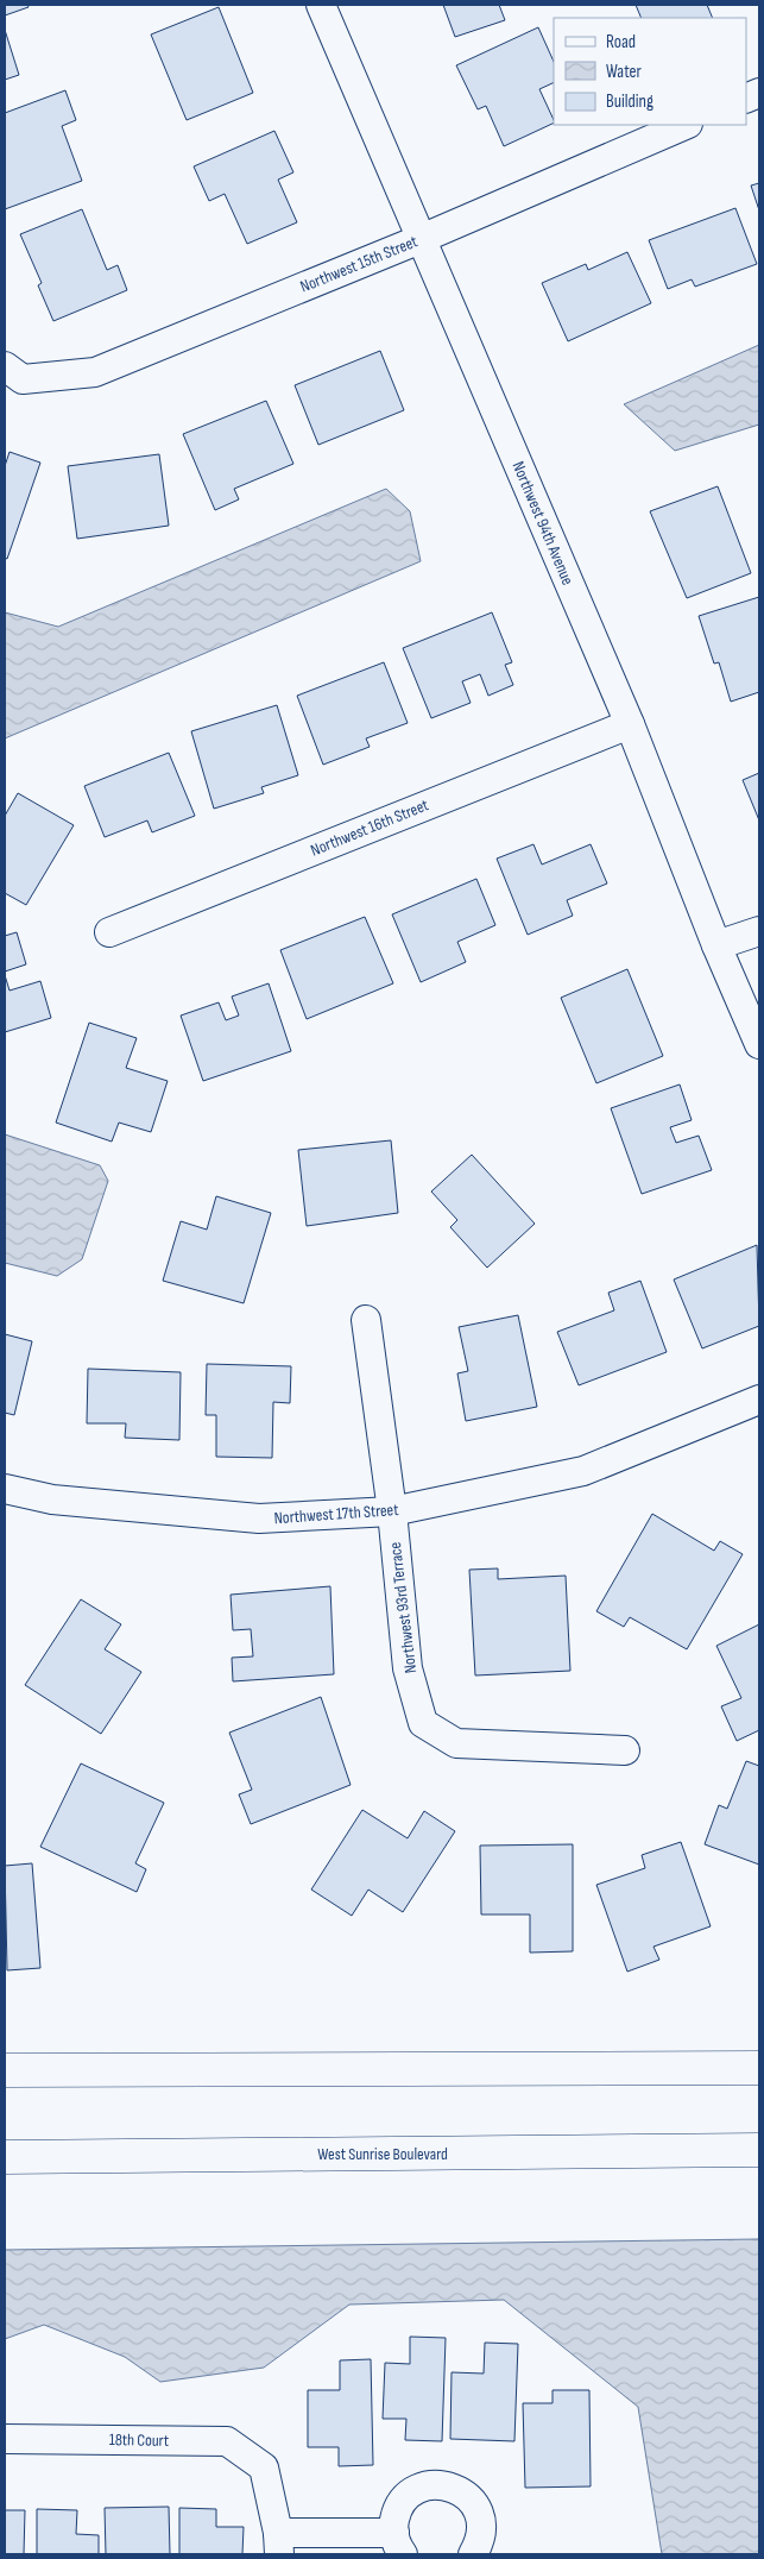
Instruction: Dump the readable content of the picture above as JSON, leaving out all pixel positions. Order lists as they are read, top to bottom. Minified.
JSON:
{"streets":{"highway":["West Sunrise Boulevard"],"street":["Northwest 15th Street","Northwest 94th Avenue","Northwest 16th Street","Northwest 17th Street","Northwest 93rd Terrace","18th Court"]},"crossings":[["Northwest 15th Street","Northwest 94th Avenue"],["Northwest 94th Avenue","Northwest 16th Street"],["Northwest 17th Street","Northwest 93rd Terrace"]],"legend":["Road","Water","Building"]}
